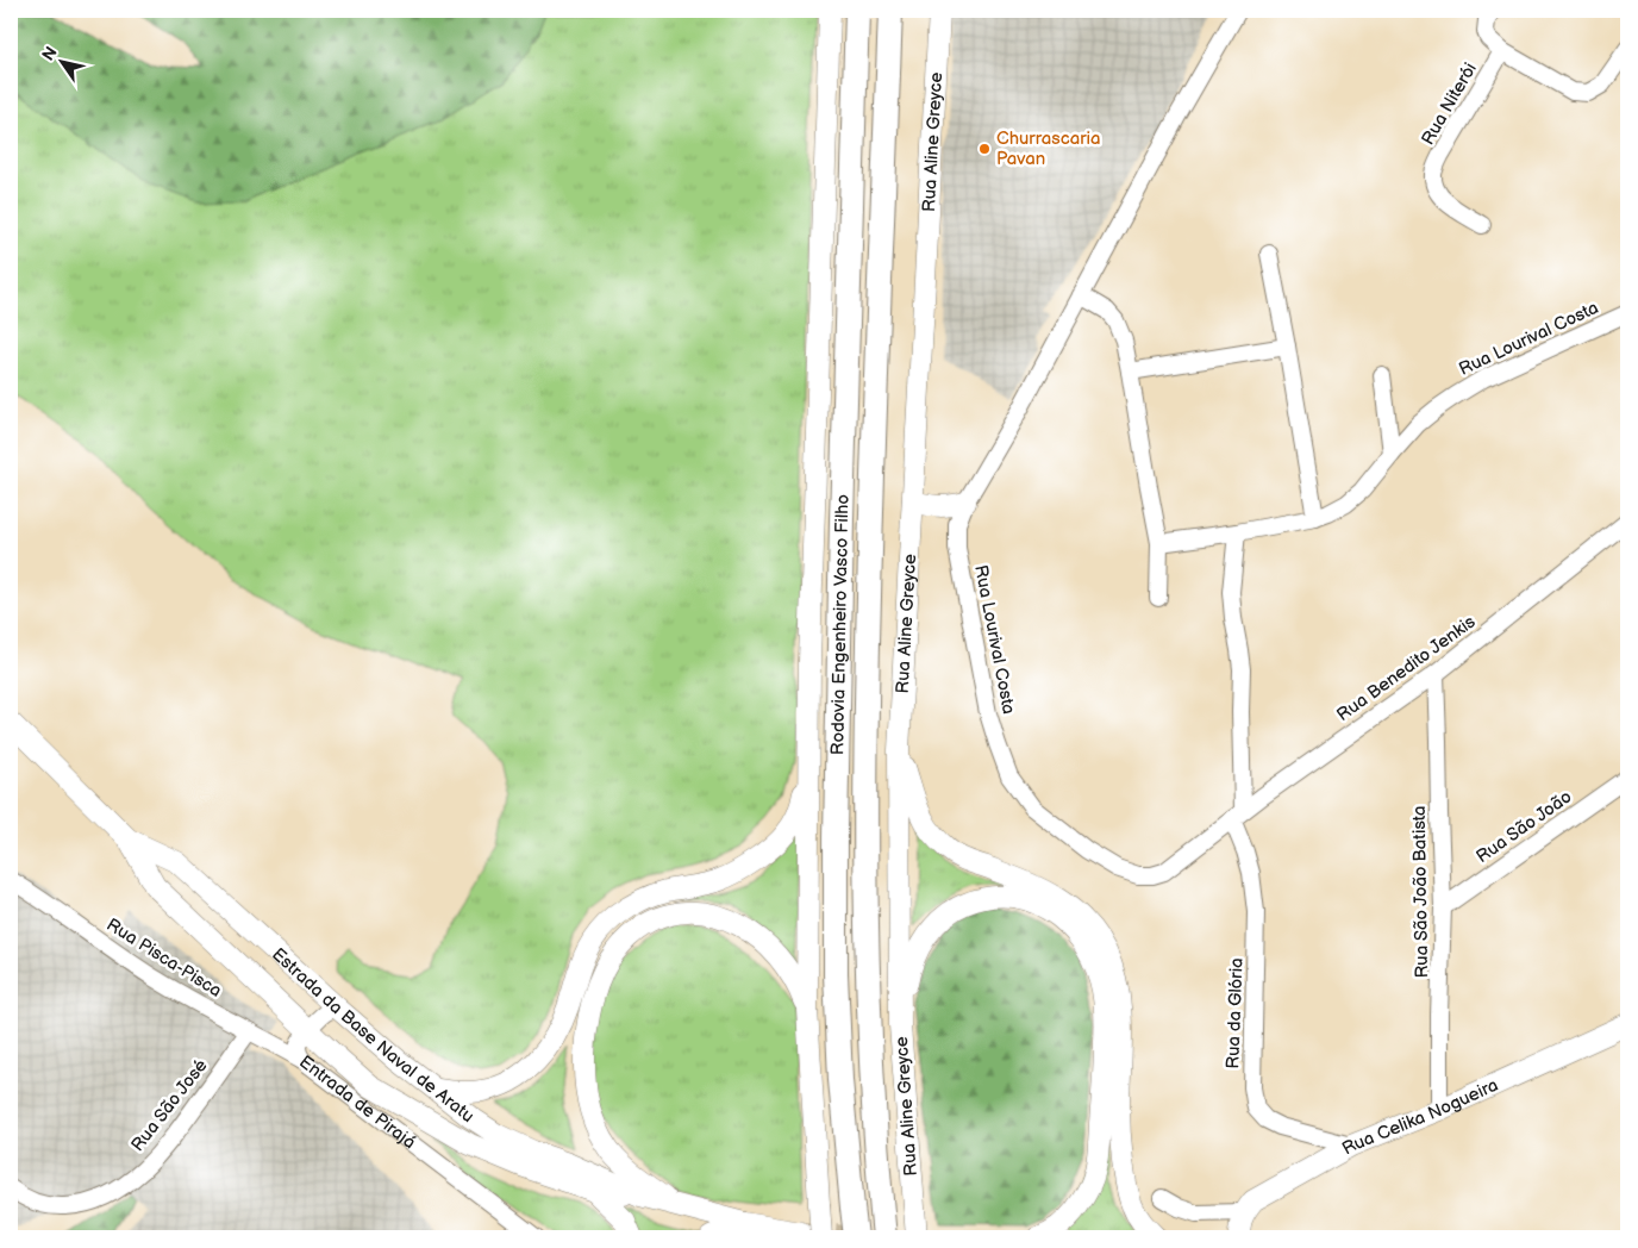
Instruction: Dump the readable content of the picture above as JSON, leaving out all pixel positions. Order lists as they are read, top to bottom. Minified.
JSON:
{"streets":{"highway":["Rodovia Engenheiro Vasco Filho"],"main road":["Rua Aline Greyce","Estrada da Base Naval de Aratu","Entrada de Pirajá","Rua Celika Nogueira"],"street":["Rua Niterói","Rua Lourival Costa","Rua Benedito Jenkis","Rua São João","Rua São João Batista","Rua Pisca-Pisca","Rua da Glória","Rua São José"]},"crossings":[["Rua Lourival Costa","Rua Benedito Jenkis"],["Rua Lourival Costa","Rua da Glória"],["Rua Benedito Jenkis","Rua São João Batista"],["Rua Benedito Jenkis","Rua da Glória"],["Rua São João","Rua São João Batista"],["Rua São João Batista","Rua Celika Nogueira"],["Rua Pisca-Pisca","Entrada de Pirajá"],["Rua Pisca-Pisca","Rua São José"],["Rua da Glória","Rua Celika Nogueira"],["Estrada da Base Naval de Aratu","Entrada de Pirajá"]],"places":["Churrascaria Pavan"],"north":"top left"}
